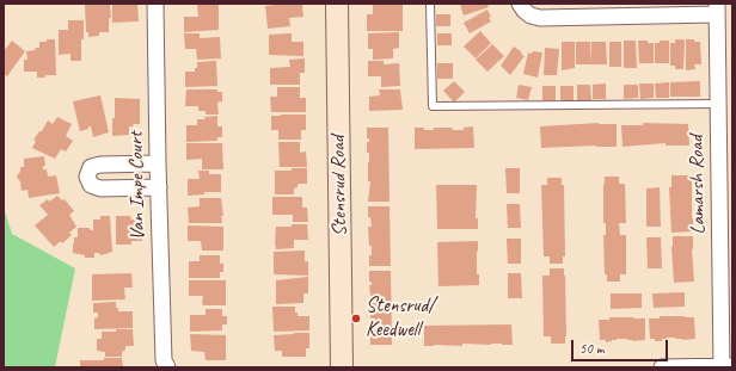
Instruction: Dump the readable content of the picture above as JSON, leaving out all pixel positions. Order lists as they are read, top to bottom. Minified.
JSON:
{"streets":{"street":["Lamarsh Road","Van Impe Court","Stensrud Road"]},"places":["Stensrud/ Keedwell"],"scale_bar":"50 m"}
